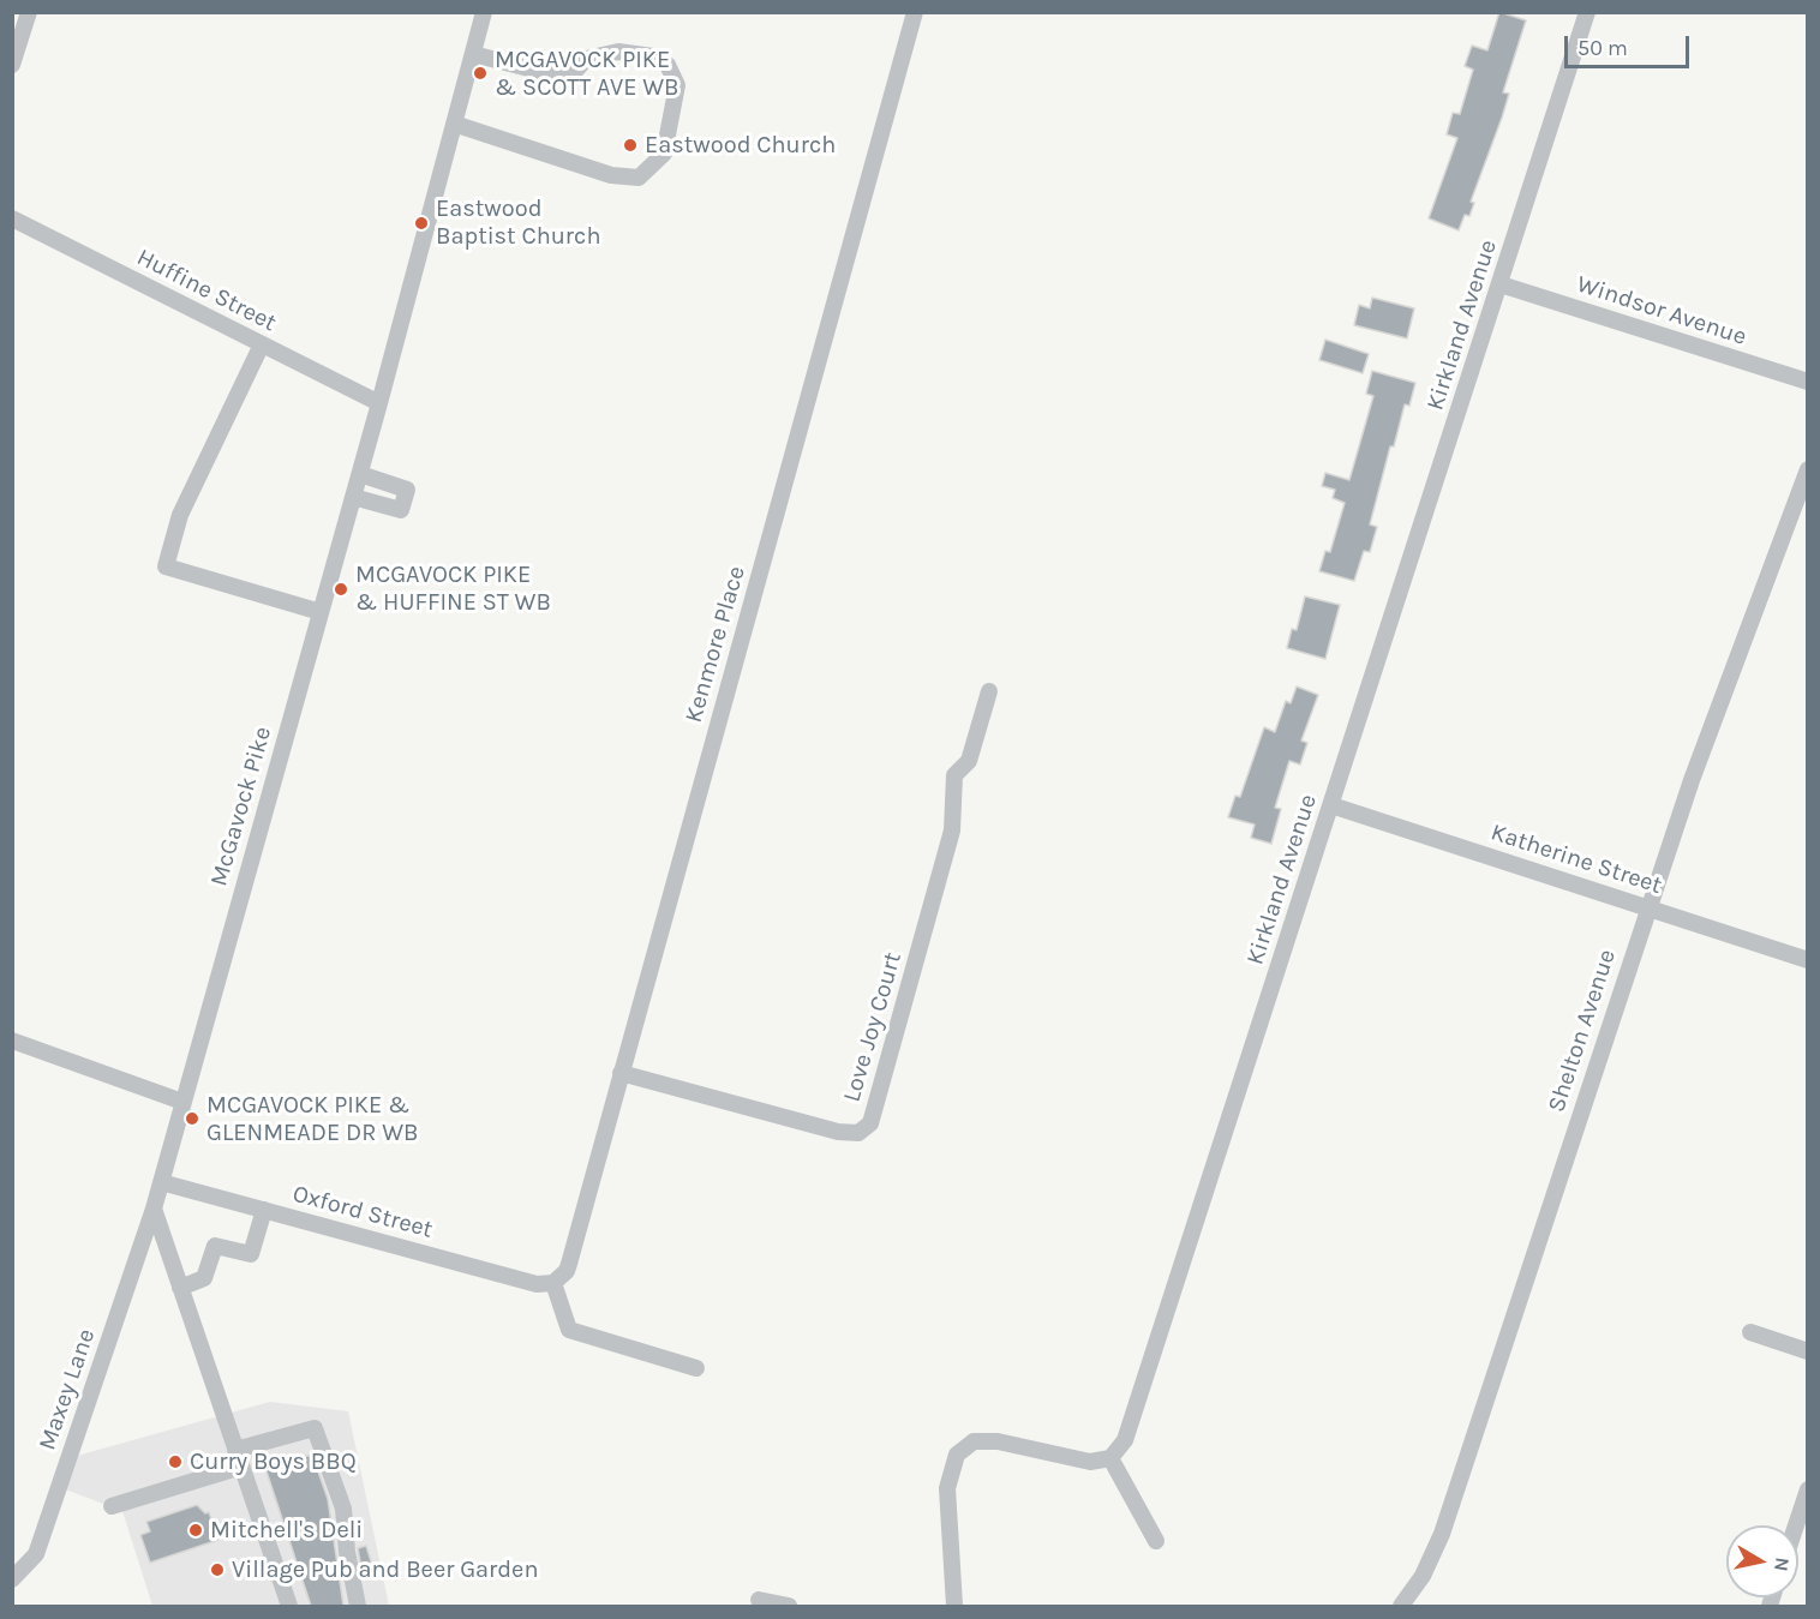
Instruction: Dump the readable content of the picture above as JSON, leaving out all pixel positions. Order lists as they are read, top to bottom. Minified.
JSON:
{"streets":{"street":["Huffine Street","Windsor Avenue","Kirkland Avenue","Kenmore Place","McGavock Pike","Katherine Street","Love Joy Court","Shelton Avenue","Oxford Street","Maxey Lane"]},"crossings":[["Huffine Street","McGavock Pike"],["Windsor Avenue","Kirkland Avenue"],["Kirkland Avenue","Katherine Street"],["Kenmore Place","Love Joy Court"],["Kenmore Place","Oxford Street"],["McGavock Pike","Oxford Street"],["McGavock Pike","Maxey Lane"],["Katherine Street","Shelton Avenue"]],"places":["MCGAVOCK PIKE & SCOTT AVE WB","Eastwood Church","Eastwood Baptist Church","MCGAVOCK PIKE & HUFFINE ST WB","MCGAVOCK PIKE & GLENMEADE DR WB","Curry Boys BBQ","Mitchell's Deli","Village Pub and Beer Garden"],"scale_bar":"50 m","north":"right"}
